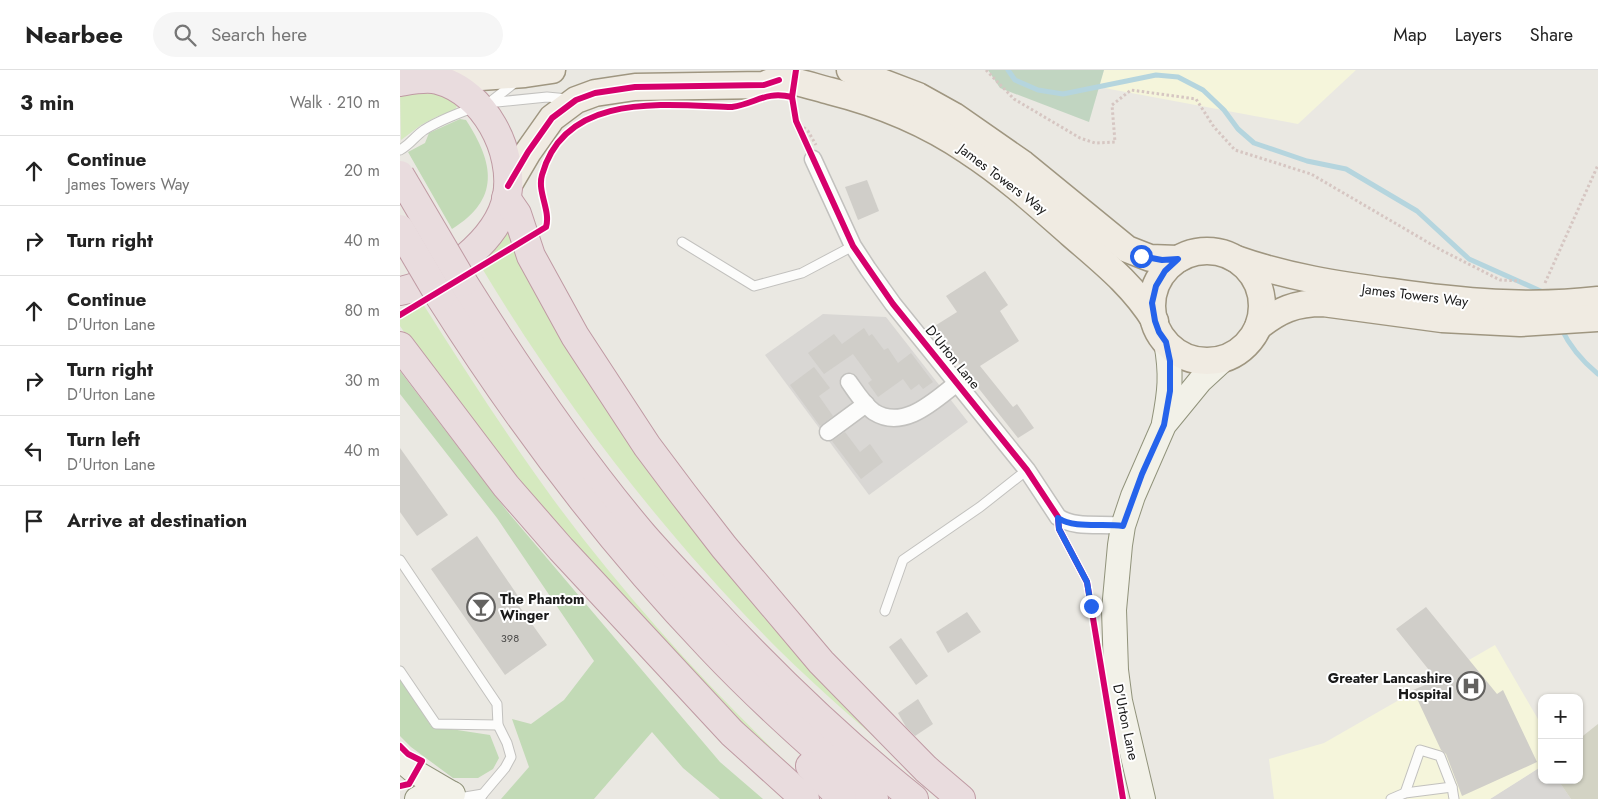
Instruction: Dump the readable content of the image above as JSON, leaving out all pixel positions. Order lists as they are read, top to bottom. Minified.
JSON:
{"streets":{"main road":["James Towers Way"],"street":["D'Urton Lane"]},"crossings":[["James Towers Way","D'Urton Lane"]],"places":{"bar":["The Phantom Winger"],"hospital":["Greater Lancashire Hospital"]},"house_numbers":["398"],"page":{"header":"Nearbee","search":"Search here","nav":["Map","Layers","Share"],"heading":["3 min","Walk · 210 m"],"list":[["Continue","James Towers Way","20 m"],["Turn right","40 m"],["Continue","D'Urton Lane","80 m"],["Turn right","D'Urton Lane","30 m"],["Turn left","D'Urton Lane","40 m"],"Arrive at destination"],"map_buttons":["+","−"]}}
